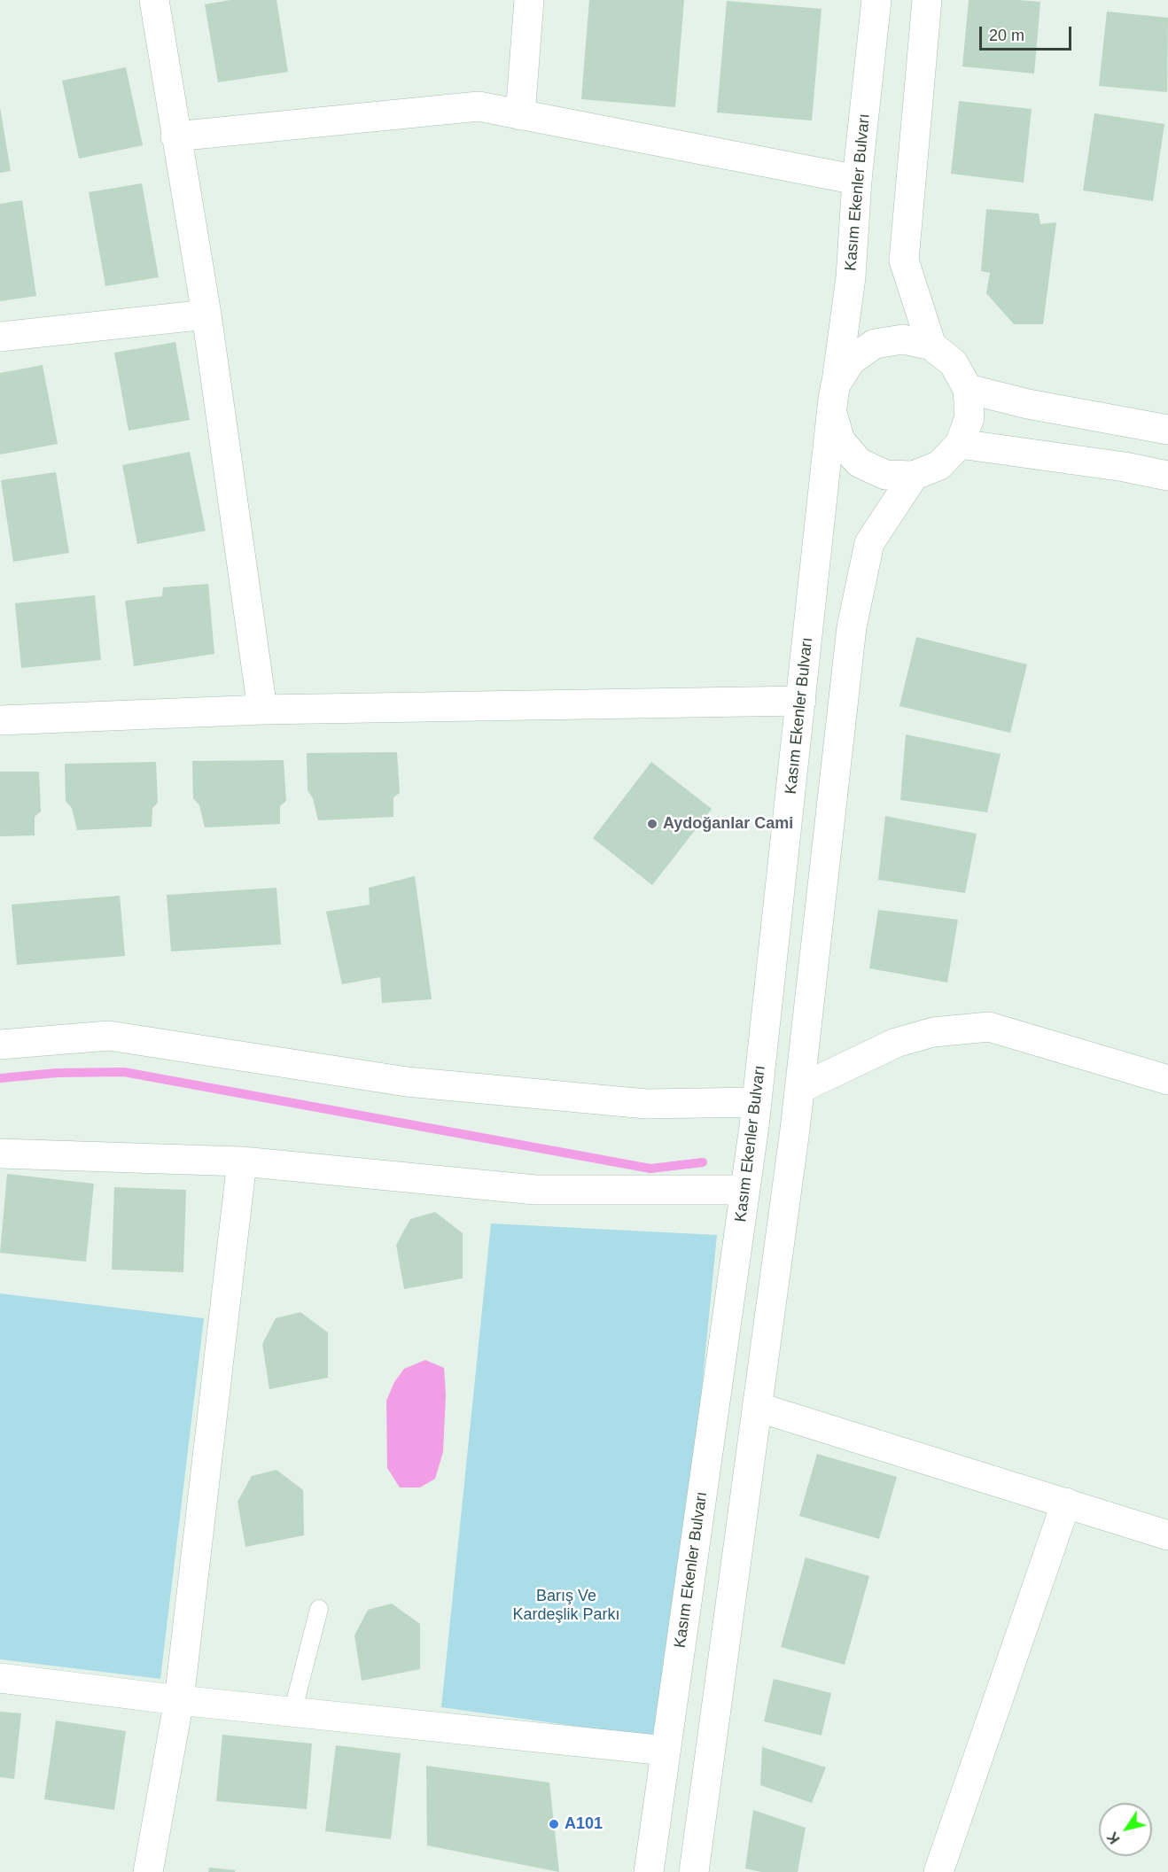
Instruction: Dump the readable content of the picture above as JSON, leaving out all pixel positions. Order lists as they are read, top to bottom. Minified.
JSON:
{"streets":{"street":["Kasım Ekenler Bulvarı"]},"parks":["Barış Ve Kardeşlik Parkı"],"places":["Aydoğanlar Cami","A101"],"scale_bar":"20 m","north":"bottom left"}
